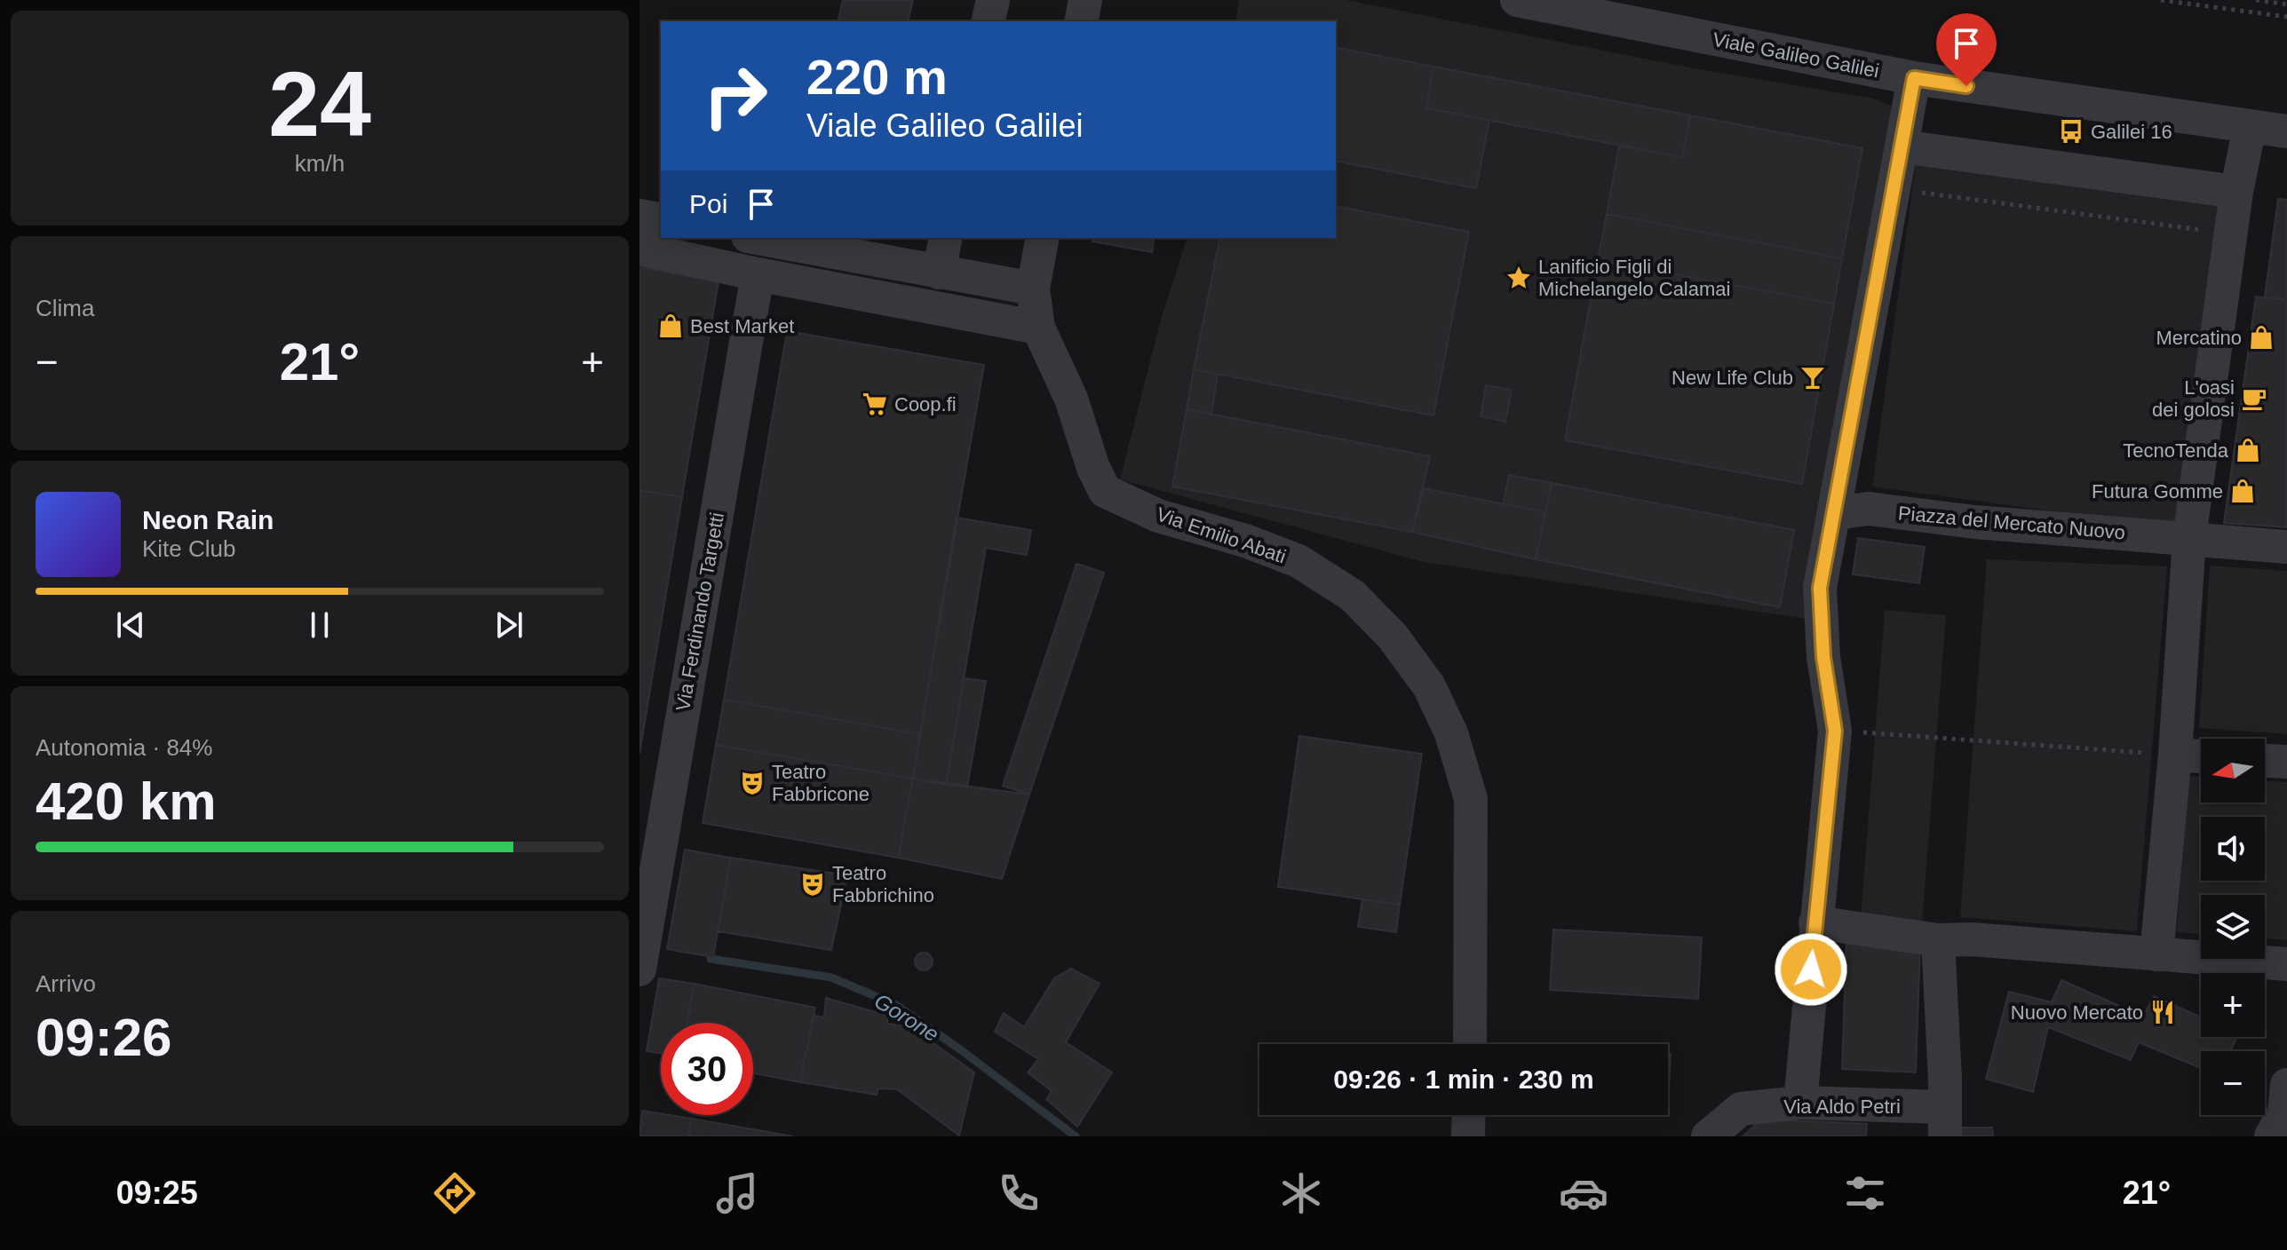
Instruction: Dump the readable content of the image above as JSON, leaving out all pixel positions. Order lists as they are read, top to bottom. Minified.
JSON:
{"streets":{"street":["Viale Galileo Galilei","Piazza del Mercato Nuovo","Via Emilio Abati","Via Ferdinando Targetti","Via Aldo Petri"]},"water":["Gorone"],"places":{"bus stop":["Galilei 16"],"place":["Lanificio Figli di Michelangelo Calamai"],"shop":["Best Market","Mercatino","TecnoTenda","Futura Gomme"],"bar":["New Life Club"],"cafe":["L'oasi dei golosi"],"supermarket":["Coop.fi"],"theatre":["Teatro Fabbricone","Teatro Fabbrichino"],"restaurant":["Nuovo Mercato"]},"north":"left","page":{"tile":[["24","km/h"],"Clima",["Autonomia · 84%","420 km"],["Arrivo","09:26"]],"turn":["220 m","Viale Galileo Galilei"],"then":"Poi","heat":["−","21°","+"],"song":["Neon Rain","Kite Club"],"map_buttons":["+","−"],"limit":"30","trip":"09:26 · 1 min · 230 m","tabs":["09:25","21°"]}}
